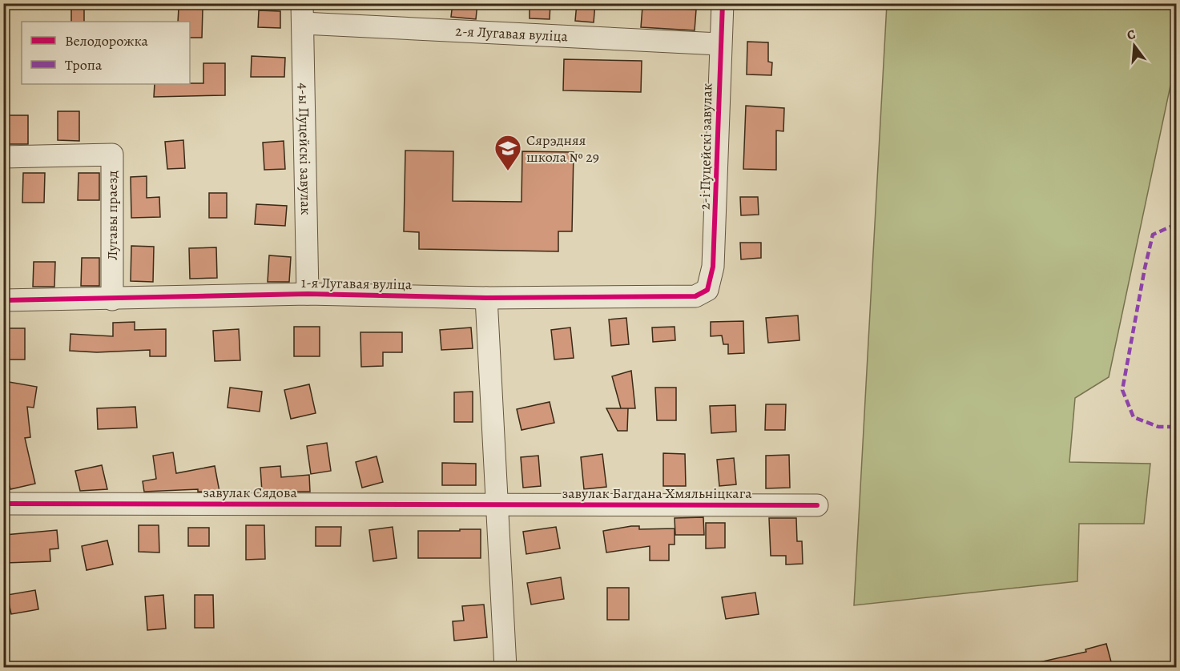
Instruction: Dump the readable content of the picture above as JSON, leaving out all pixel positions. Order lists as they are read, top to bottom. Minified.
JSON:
{"streets":{"street":["2-я Лугавая вуліца","2-і Пуцейскі завулак","4-ы Пуцейскі завулак","Лугавы праезд","1-я Лугавая вуліца","завулак Сядова","завулак Багдана Хмяльніцкага"]},"crossings":[["2-я Лугавая вуліца","2-і Пуцейскі завулак"],["2-я Лугавая вуліца","4-ы Пуцейскі завулак"],["2-і Пуцейскі завулак","1-я Лугавая вуліца"],["4-ы Пуцейскі завулак","1-я Лугавая вуліца"],["Лугавы праезд","1-я Лугавая вуліца"],["завулак Сядова","завулак Багдана Хмяльніцкага"]],"places":{"school or university":["Сярэдняя школа № 29"]},"legend":["Велодорожка","Тропа"],"north":"top"}
